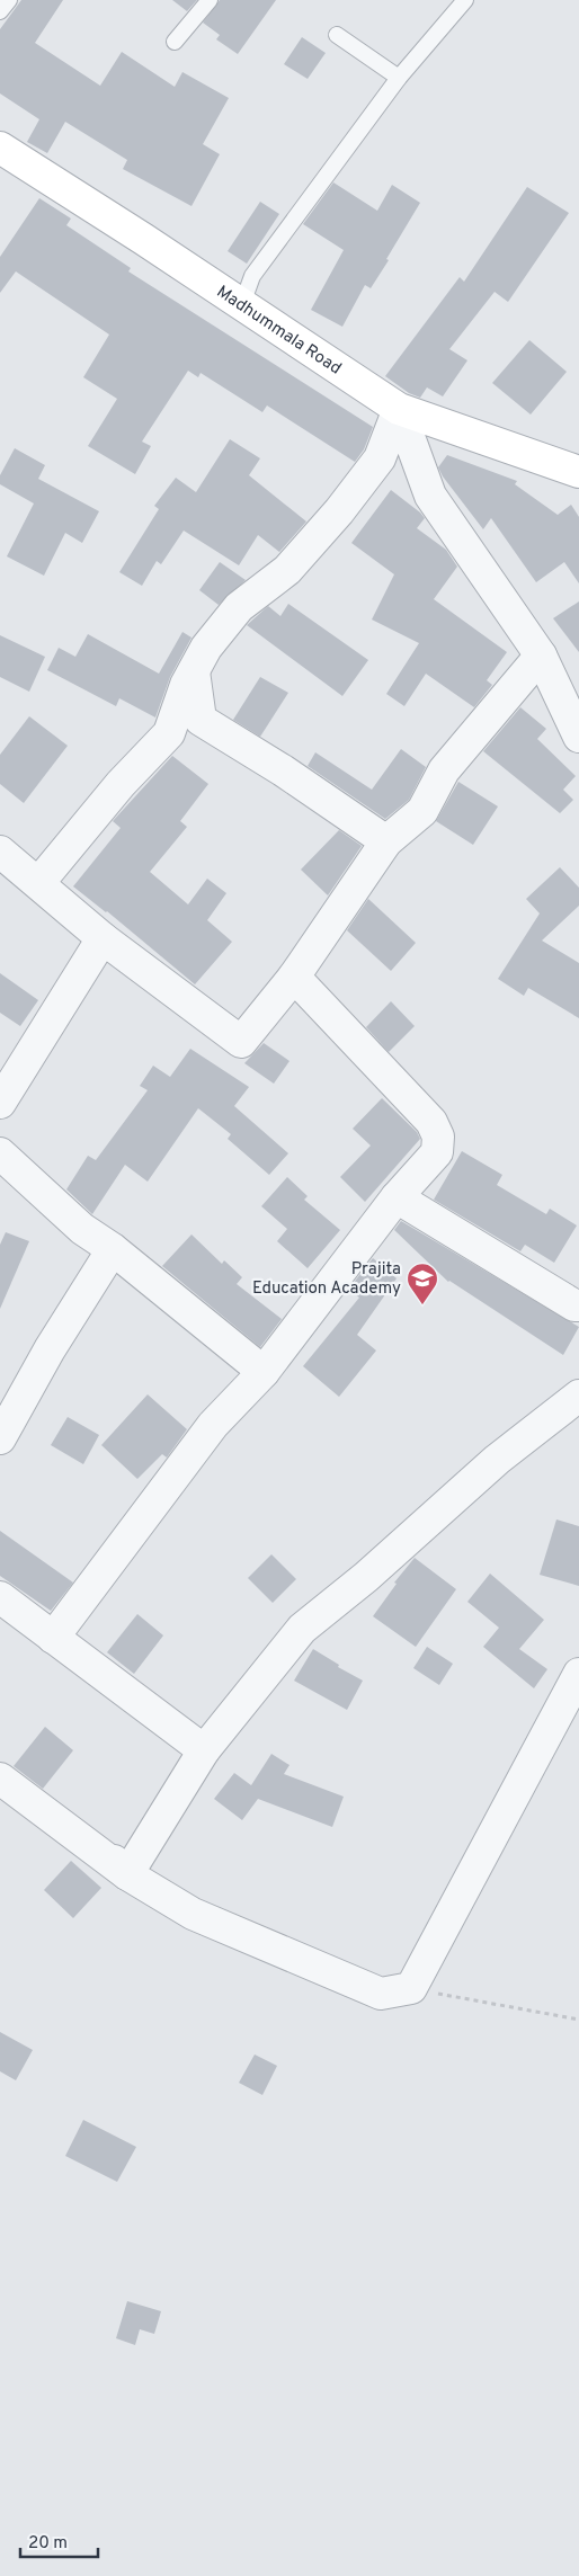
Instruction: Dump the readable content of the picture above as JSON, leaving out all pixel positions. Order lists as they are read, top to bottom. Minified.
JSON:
{"streets":{"street":["Madhummala Road"]},"places":{"school or university":["Prajita Education Academy"]},"scale_bar":"20 m"}
